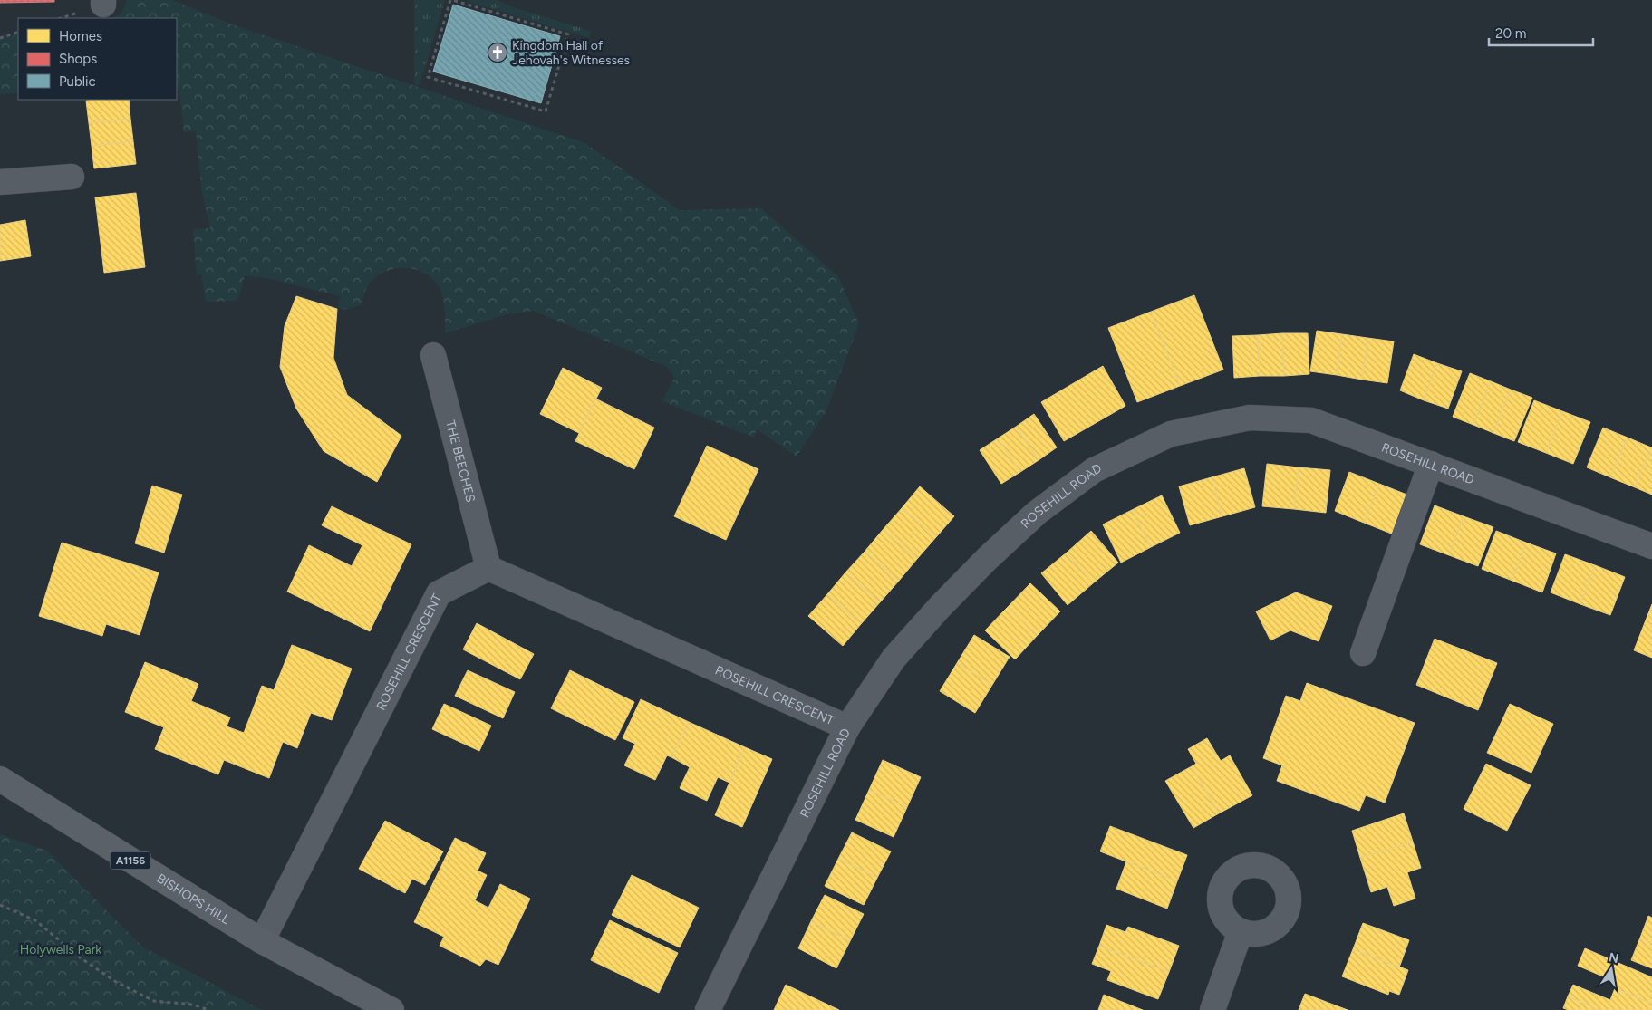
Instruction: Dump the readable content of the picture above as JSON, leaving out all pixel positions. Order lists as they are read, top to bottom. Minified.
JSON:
{"streets":{"main road":["A1156","BISHOPS HILL"],"street":["THE BEECHES","ROSEHILL ROAD","ROSEHILL CRESCENT"]},"crossings":[["THE BEECHES","ROSEHILL CRESCENT"],["ROSEHILL ROAD","ROSEHILL CRESCENT"],["ROSEHILL CRESCENT","BISHOPS HILL"]],"parks":["Holywells Park"],"places":{"church":["Kingdom Hall of Jehovah's Witnesses"]},"legend":["Homes","Shops","Public"],"scale_bar":"20 m","north":"top"}
